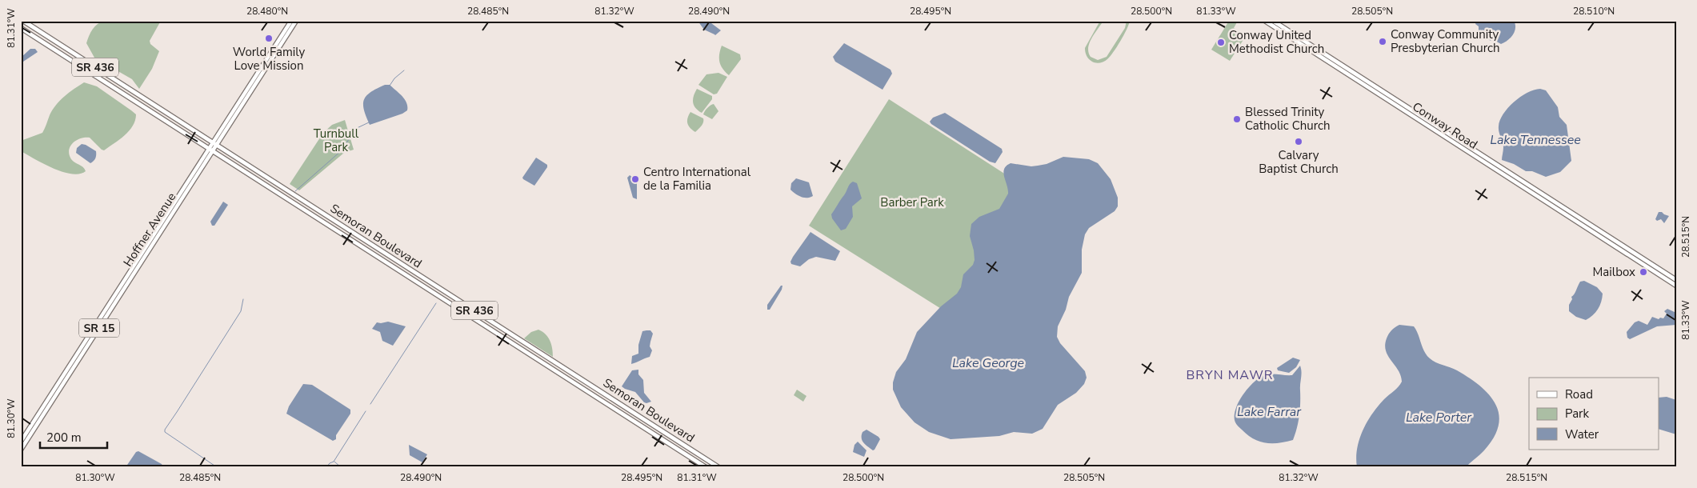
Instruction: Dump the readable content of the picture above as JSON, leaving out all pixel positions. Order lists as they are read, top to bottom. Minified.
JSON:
{"streets":{"main road":["SR 436","Conway Road","Hoffner Avenue","Semoran Boulevard","SR 15"]},"crossings":[["Hoffner Avenue","Semoran Boulevard"]],"districts":["BRYN MAWR"],"water":["Lake Tennessee","Lake George","Lake Farrar","Lake Porter"],"parks":["Turnbull Park","Barber Park"],"places":["World Family Love Mission","Conway Community Presbyterian Church","Conway United Methodist Church","Blessed Trinity Catholic Church","Calvary Baptist Church","Centro International de la Familia","Mailbox"],"legend":["Road","Park","Water"],"scale_bar":"200 m","coordinates":["28.480°N","28.485°N","81.32°W","28.490°N","28.495°N","28.500°N","81.33°W","28.505°N","28.510°N","81.31°W","28.515°N","81.30°W"]}
